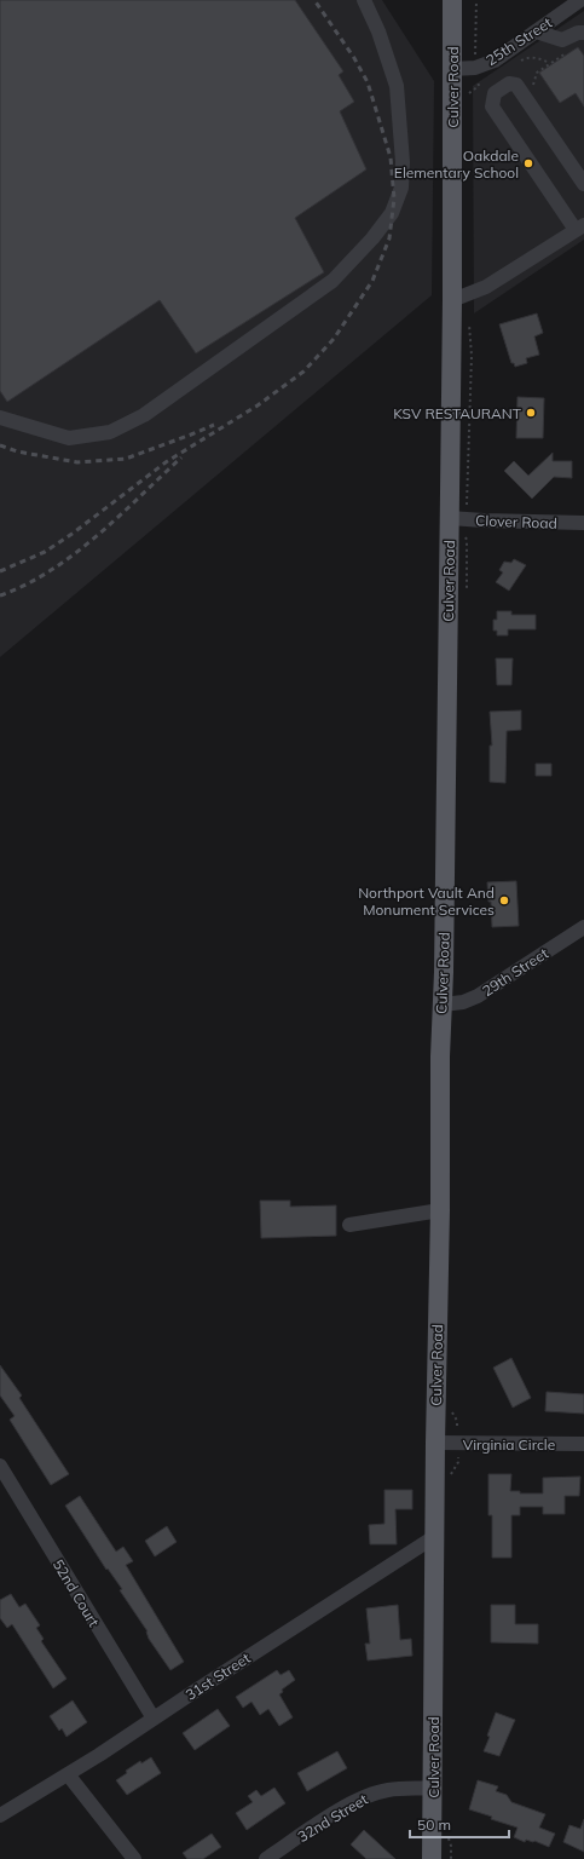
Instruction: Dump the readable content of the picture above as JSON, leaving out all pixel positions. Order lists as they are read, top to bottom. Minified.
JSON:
{"streets":{"main road":["Culver Road"],"street":["25th Street","Clover Road","29th Street","Virginia Circle","52nd Court","31st Street","32nd Street"]},"crossings":[["25th Street","Culver Road"],["Culver Road","Clover Road"],["Culver Road","29th Street"],["Culver Road","Virginia Circle"],["Culver Road","31st Street"],["Culver Road","32nd Street"],["52nd Court","31st Street"]],"places":["Oakdale Elementary School","KSV RESTAURANT","Northport Vault And Monument Services"],"scale_bar":"50 m"}
